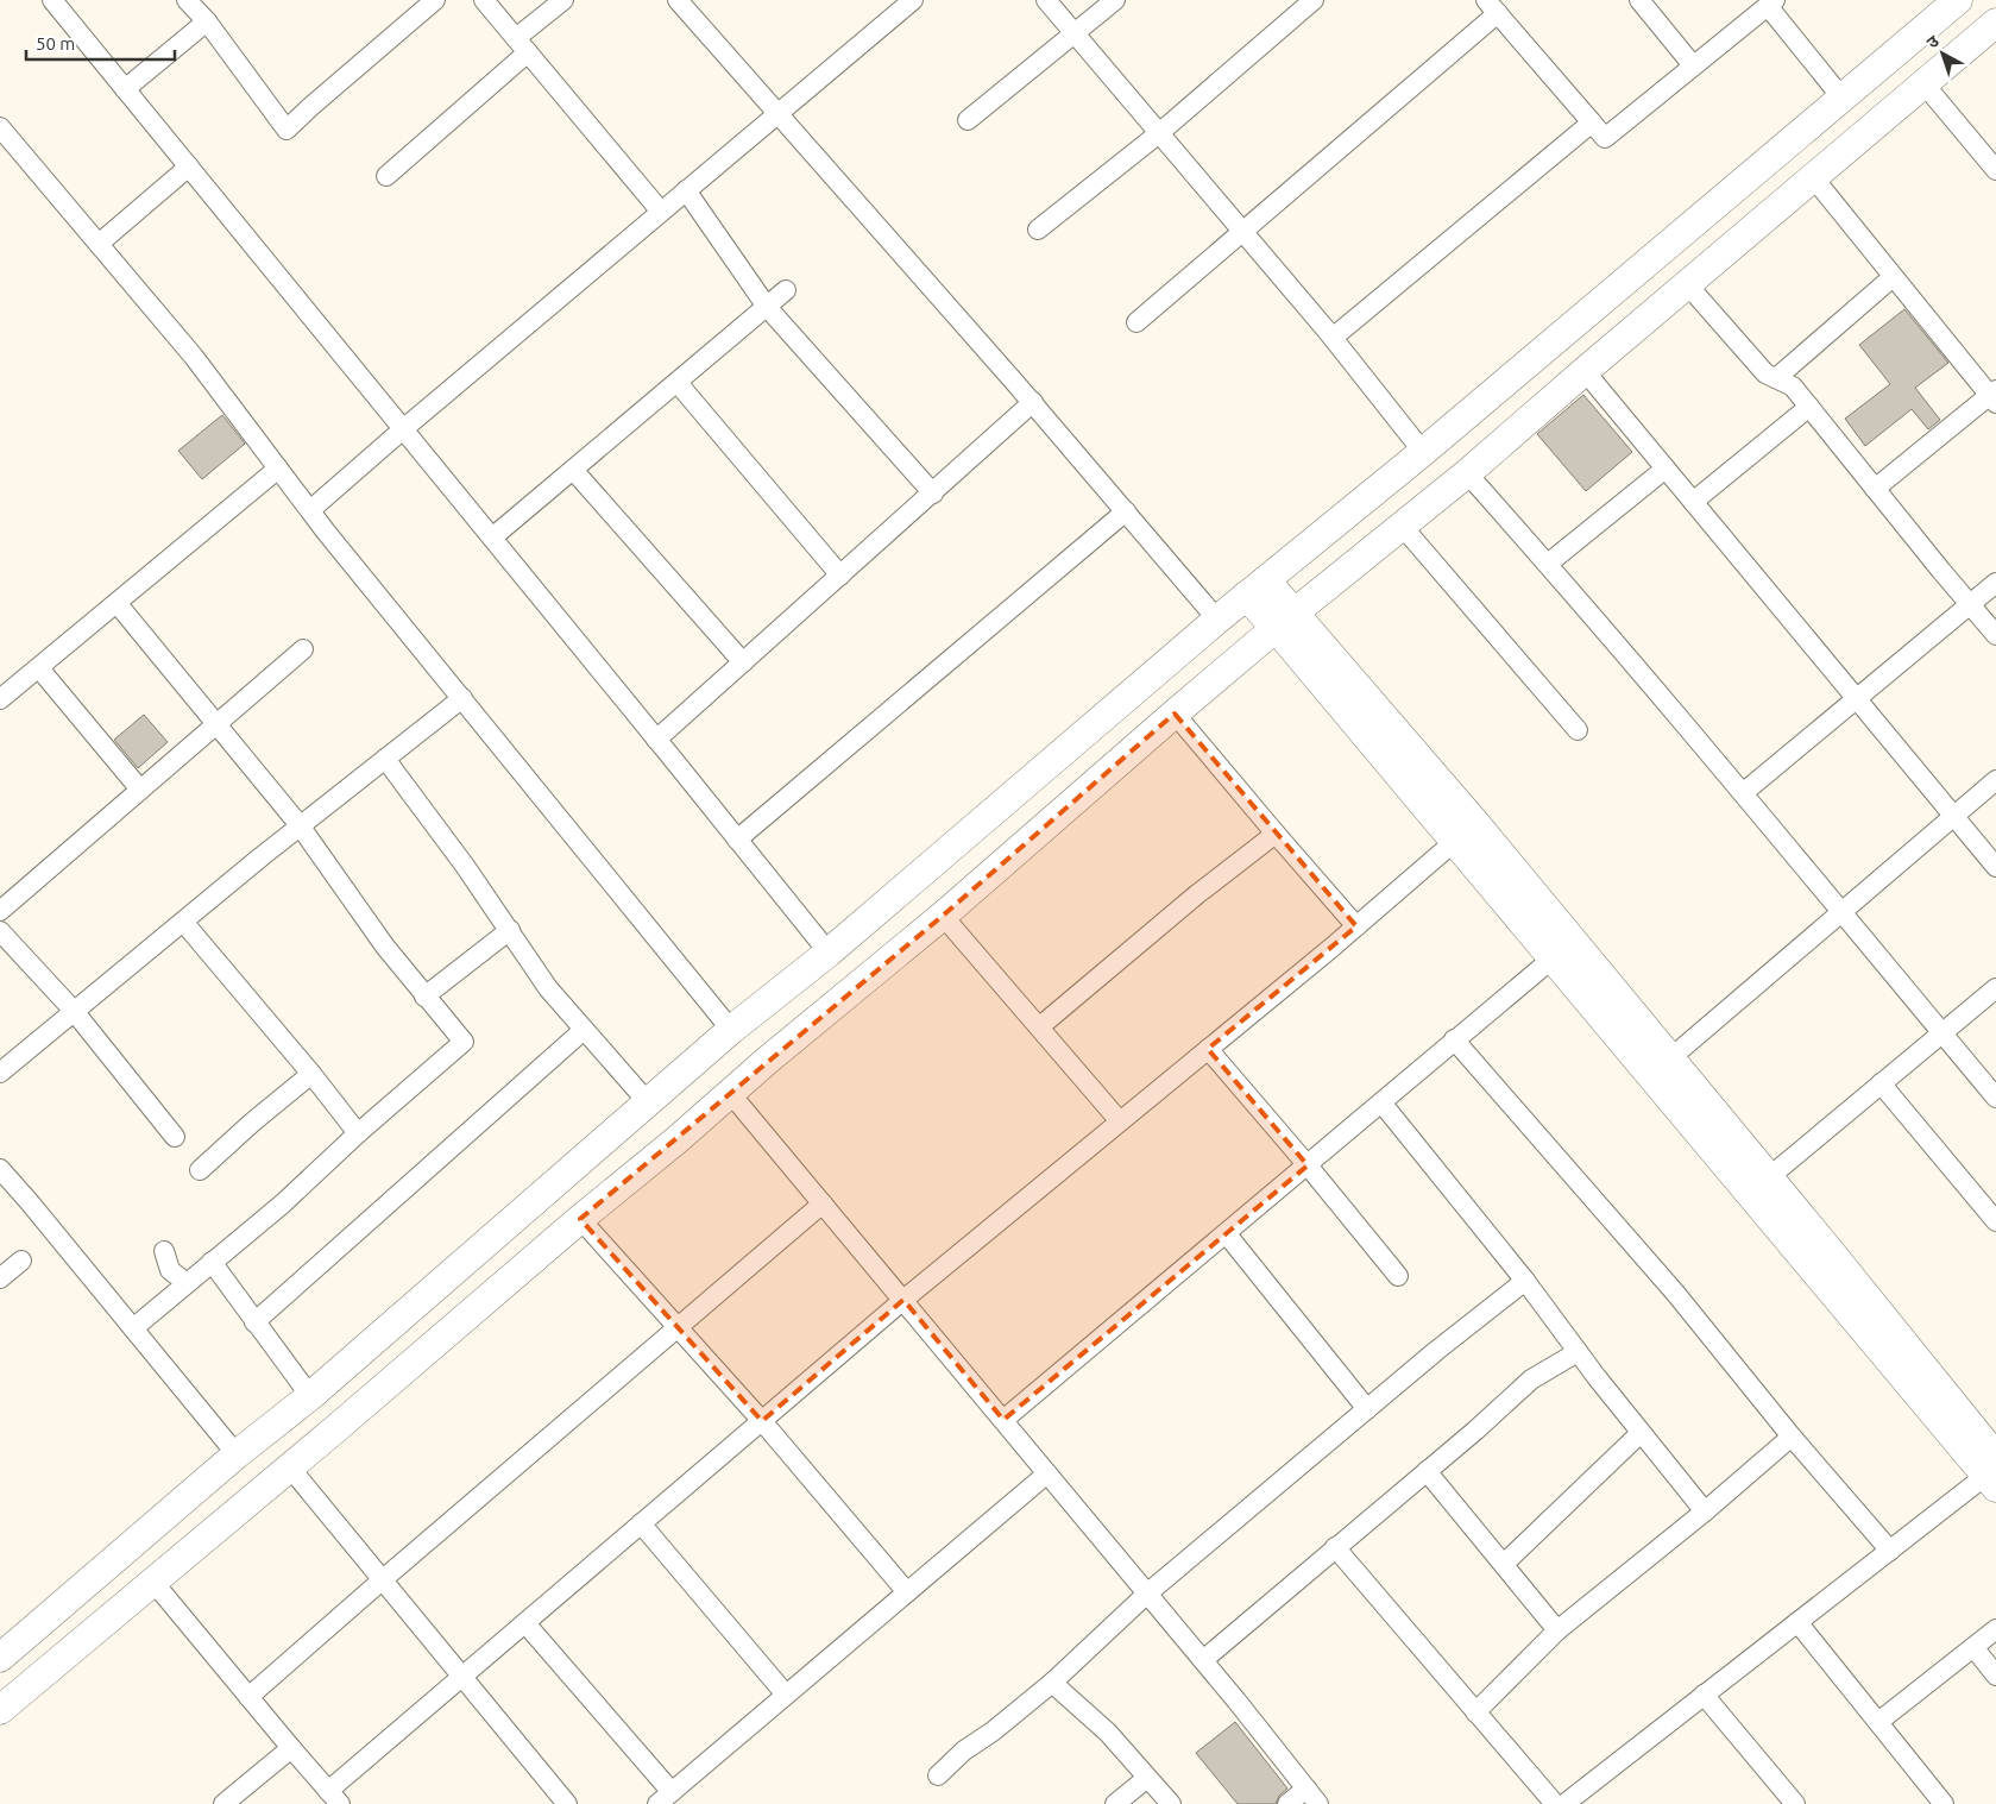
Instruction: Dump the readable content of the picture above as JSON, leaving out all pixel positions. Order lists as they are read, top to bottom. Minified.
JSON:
{"scale_bar":"50 m","north":"top left"}
